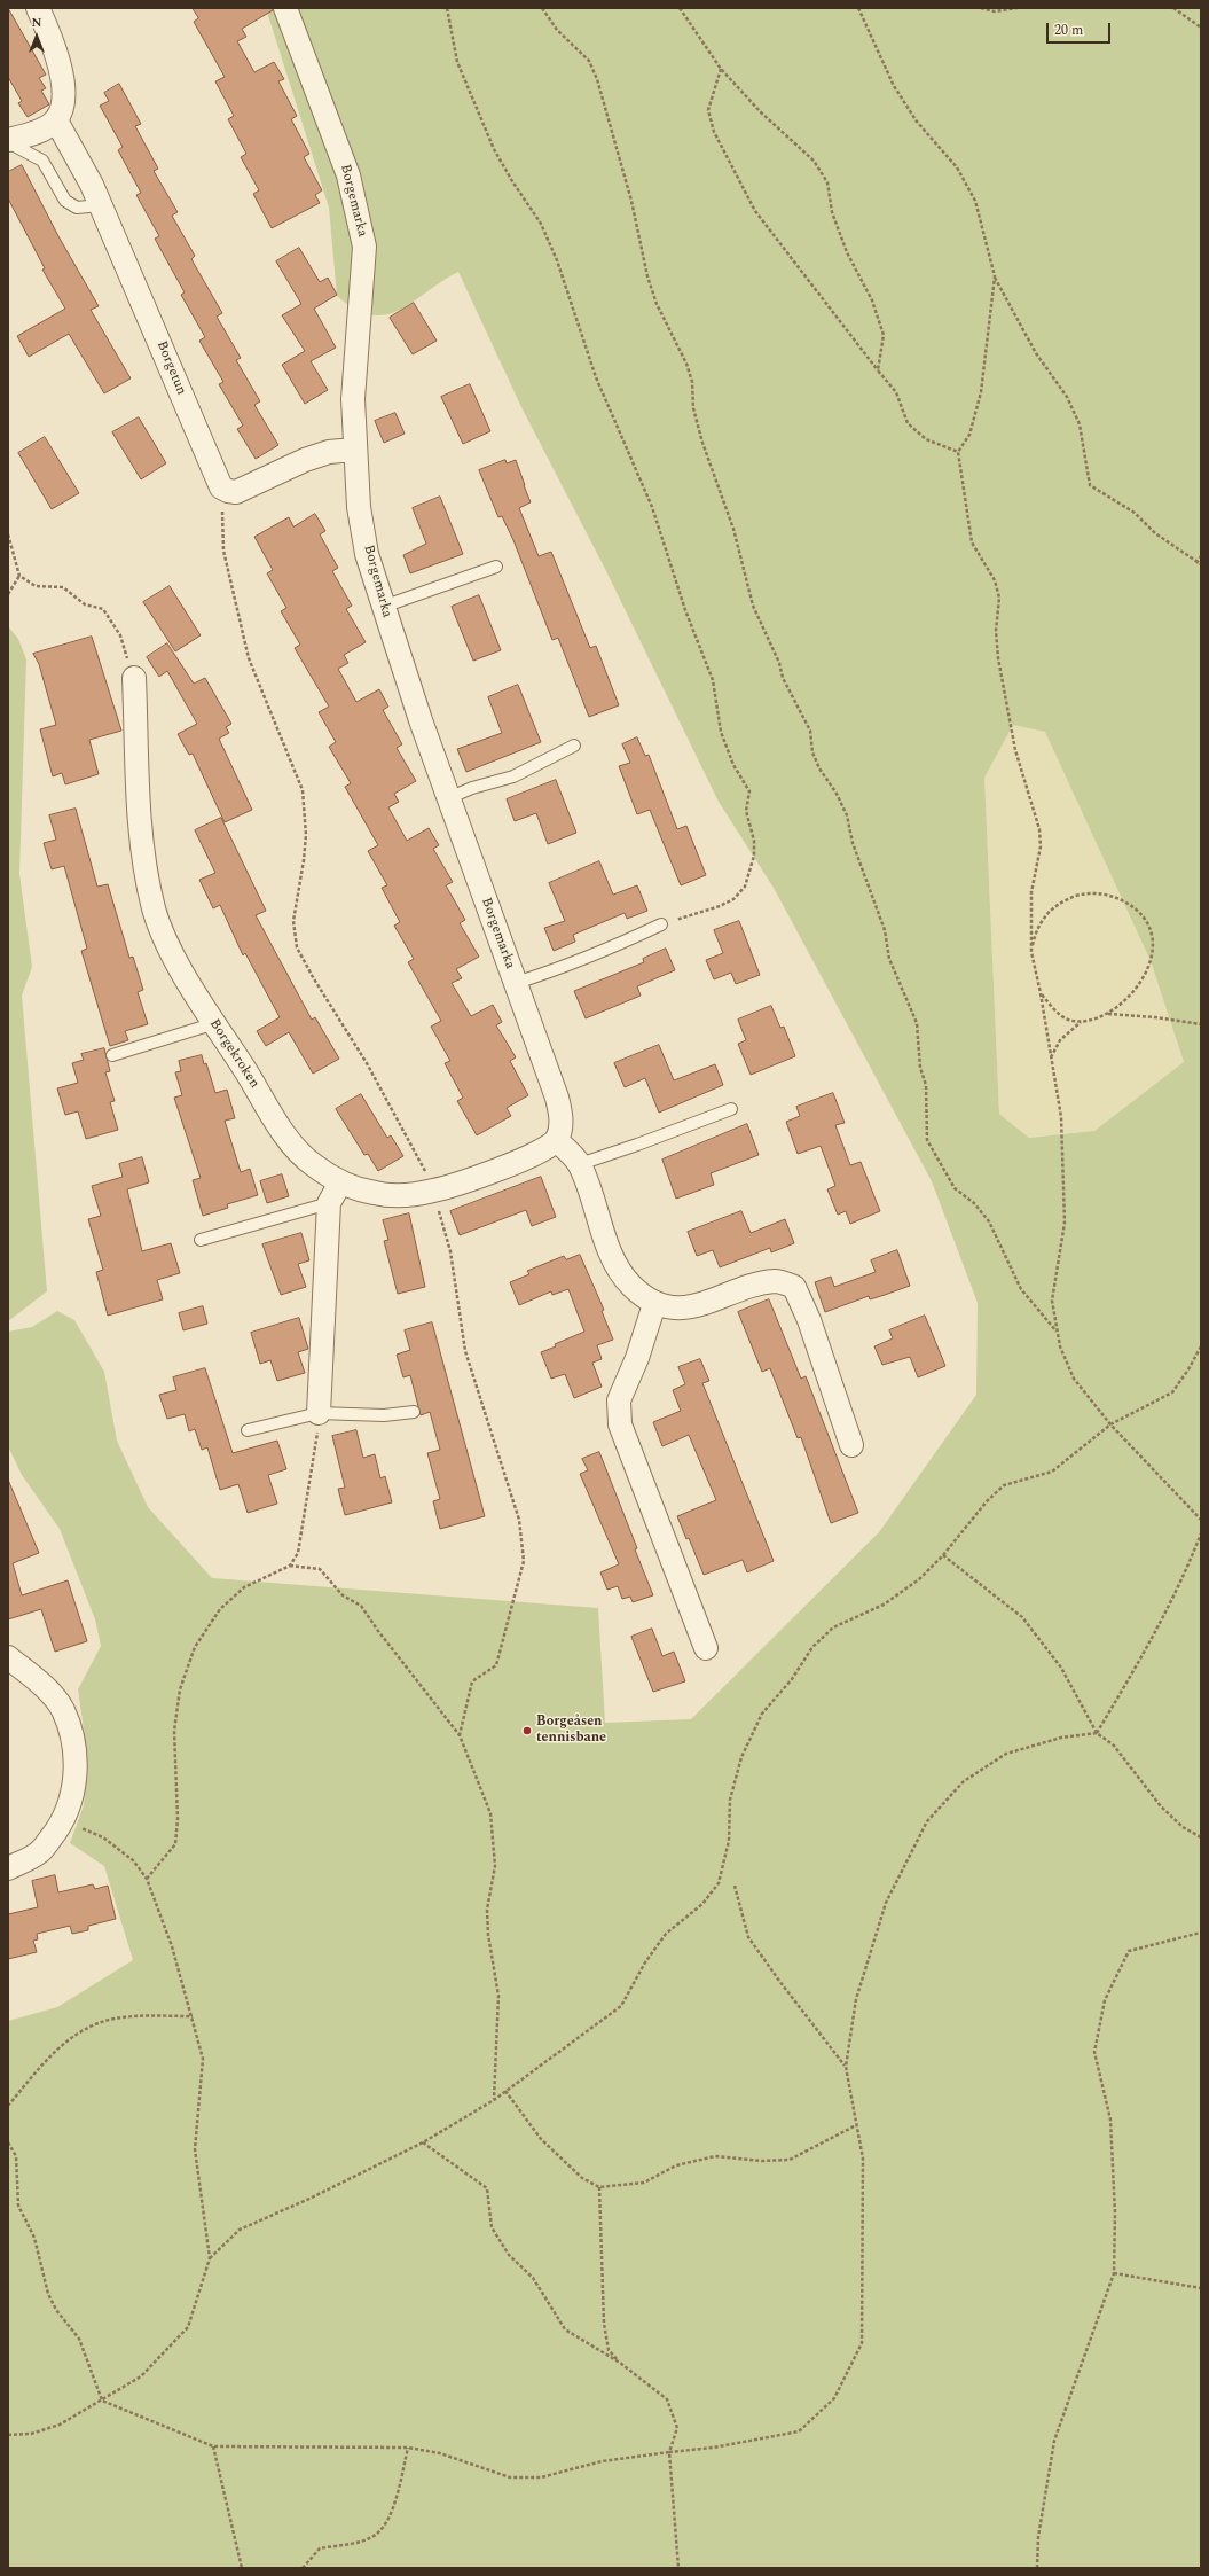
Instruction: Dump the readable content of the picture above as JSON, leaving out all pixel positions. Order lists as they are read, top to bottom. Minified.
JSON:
{"streets":{"street":["Borgemarka","Borgetun","Borgekroken"]},"crossings":[["Borgemarka","Borgekroken"]],"places":["Borgeåsen tennisbane"],"scale_bar":"20 m","north":"top"}
